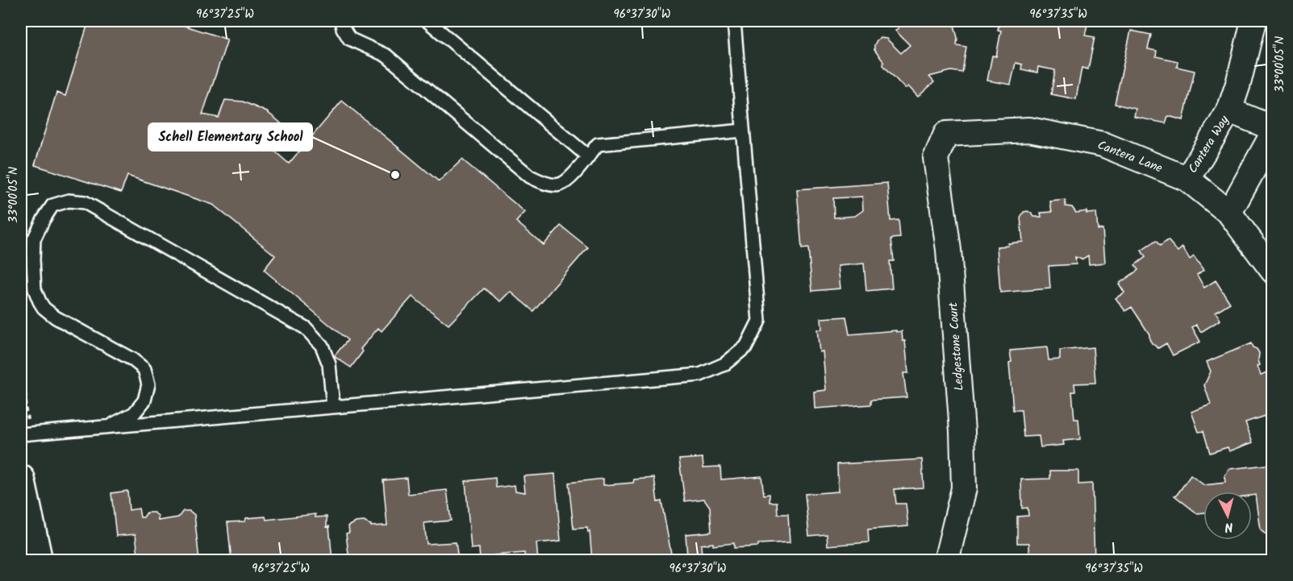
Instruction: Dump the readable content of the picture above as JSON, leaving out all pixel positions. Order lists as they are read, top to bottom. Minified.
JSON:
{"streets":{"street":["Cantera Way","Cantera Lane","Ledgestone Court"]},"crossings":[["Cantera Way","Cantera Lane"],["Cantera Lane","Ledgestone Court"]],"places":["Schell Elementary School"],"north":"bottom","coordinates":["96°37'25\"W","96°37'30\"W","96°37'35\"W","33°00'05\"N"]}
